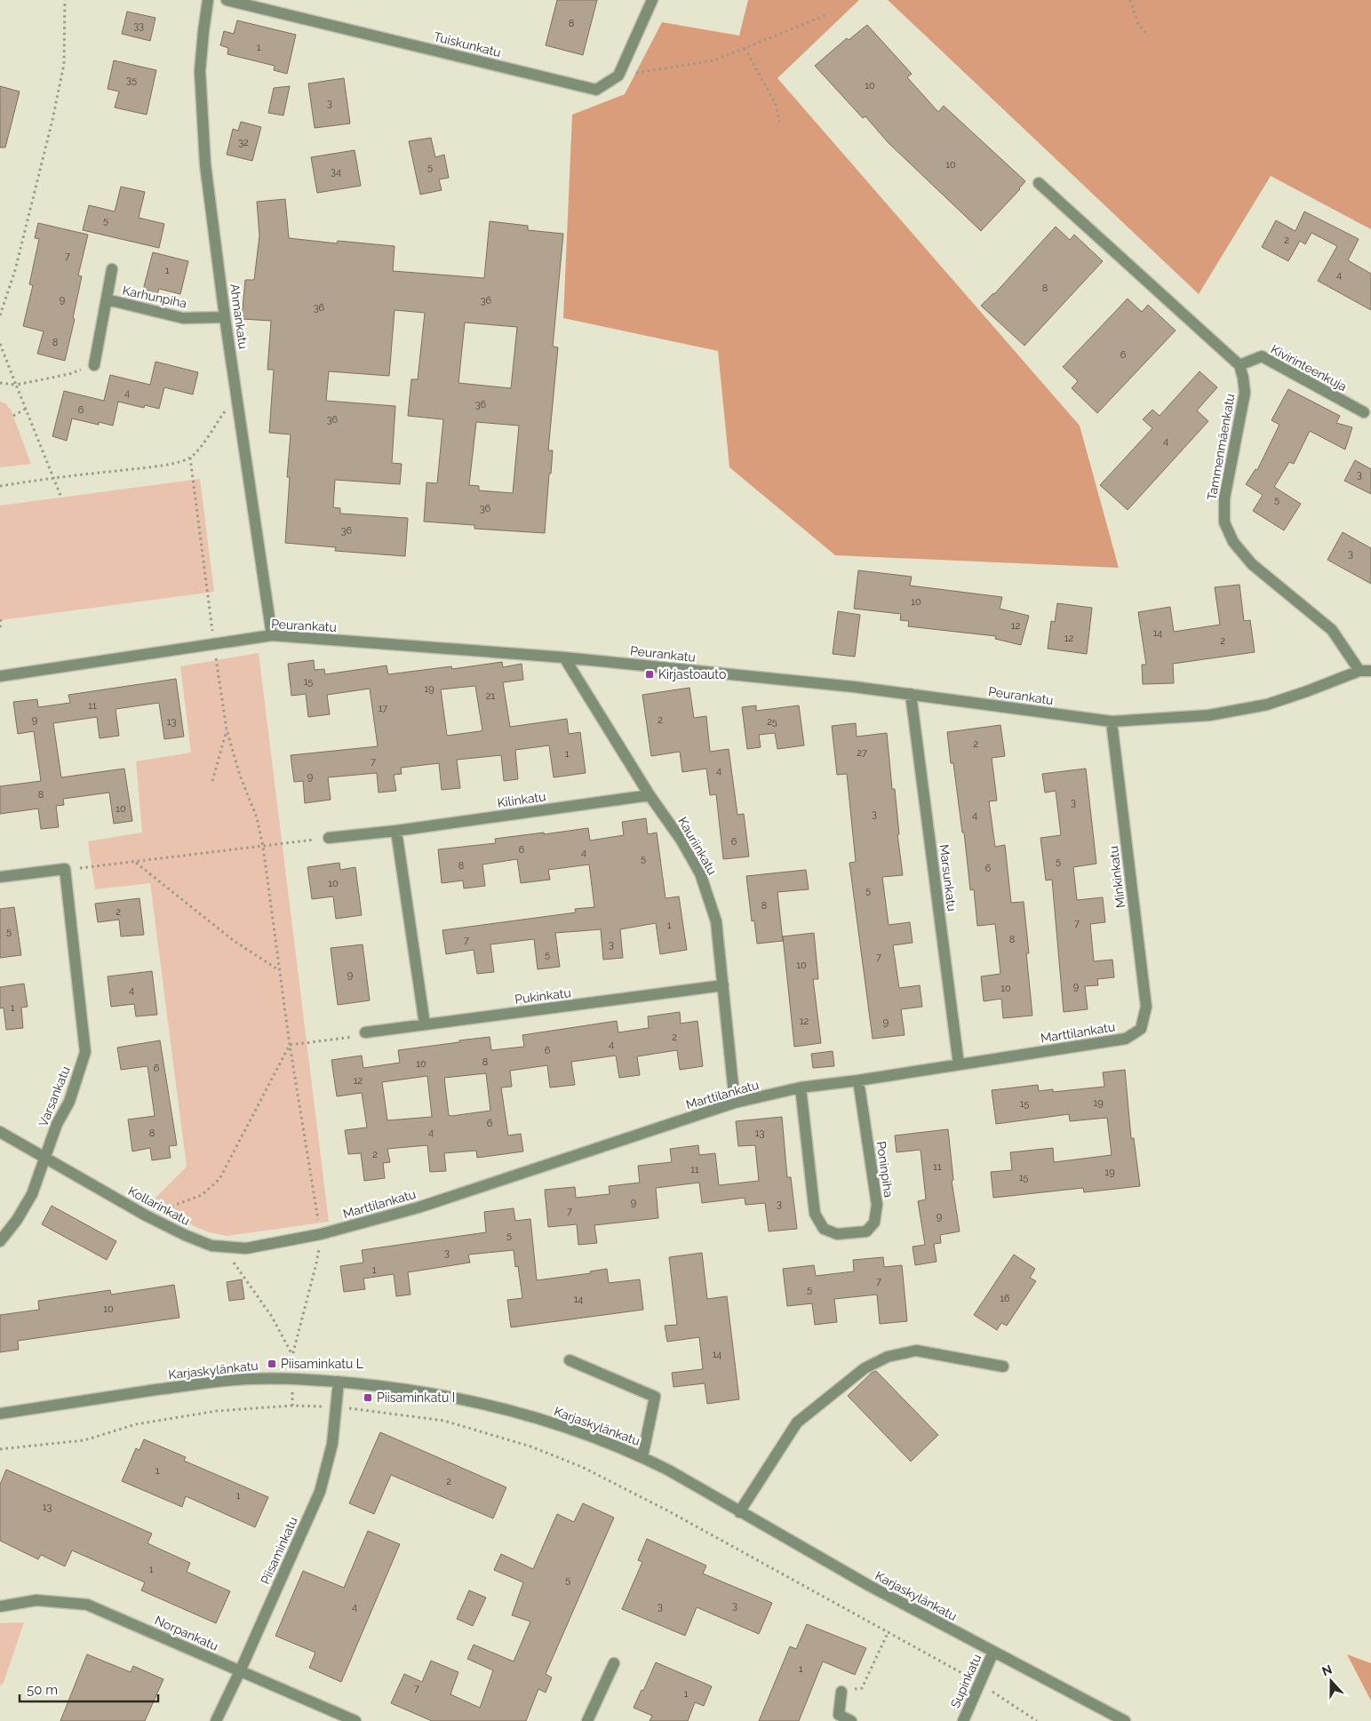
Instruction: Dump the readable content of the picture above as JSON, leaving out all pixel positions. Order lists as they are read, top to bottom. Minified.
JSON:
{"streets":{"street":["Tuiskunkatu","Karhunpiha","Ahmankatu","Kivirinteenkuja","Tammenmäenkatu","Peurankatu","Kilinkatu","Kauriinkatu","Minkinkatu","Marsunkatu","Pukinkatu","Marttilankatu","Varsankatu","Poninpiha","Kollarinkatu","Karjaskylänkatu","Piisaminkatu","Norpankatu","Supinkatu"]},"crossings":[["Karhunpiha","Ahmankatu"],["Ahmankatu","Peurankatu"],["Kivirinteenkuja","Tammenmäenkatu"],["Tammenmäenkatu","Peurankatu"],["Peurankatu","Kauriinkatu"],["Peurankatu","Minkinkatu"],["Peurankatu","Marsunkatu"],["Kilinkatu","Kauriinkatu"],["Kauriinkatu","Pukinkatu"],["Kauriinkatu","Marttilankatu"],["Minkinkatu","Marttilankatu"],["Marsunkatu","Marttilankatu"],["Marttilankatu","Poninpiha"],["Marttilankatu","Kollarinkatu"],["Varsankatu","Kollarinkatu"],["Karjaskylänkatu","Piisaminkatu"],["Karjaskylänkatu","Supinkatu"],["Piisaminkatu","Norpankatu"]],"places":{"transit":["Kirjastoauto","Piisaminkatu L","Piisaminkatu I"]},"house_numbers":["8","33","1","35","10","3","32","10","5","34","5","2","7","1","4","8","9","36","36","8","6","4","36","6","36","4","3","5","36","36","3","10","12","14","12","2","15","19","21","11","17","9","2","13","25","2","27","1","7","4","9","8","3","10","3","4","6","6","4","5","5","8","6","10","5","8","2","7","1","5","8","7","3","5","7","10","9","9","10","4","1","12","9","2","4","6","8","10","6","12","19","15","6","4","8","13","2","11","11","19","15","9","3","7","9","5","3","1","7","5","16","14","10","14","1","2","1","13","1","5","3","4","3","1","7","1"],"scale_bar":"50 m","north":"top"}
